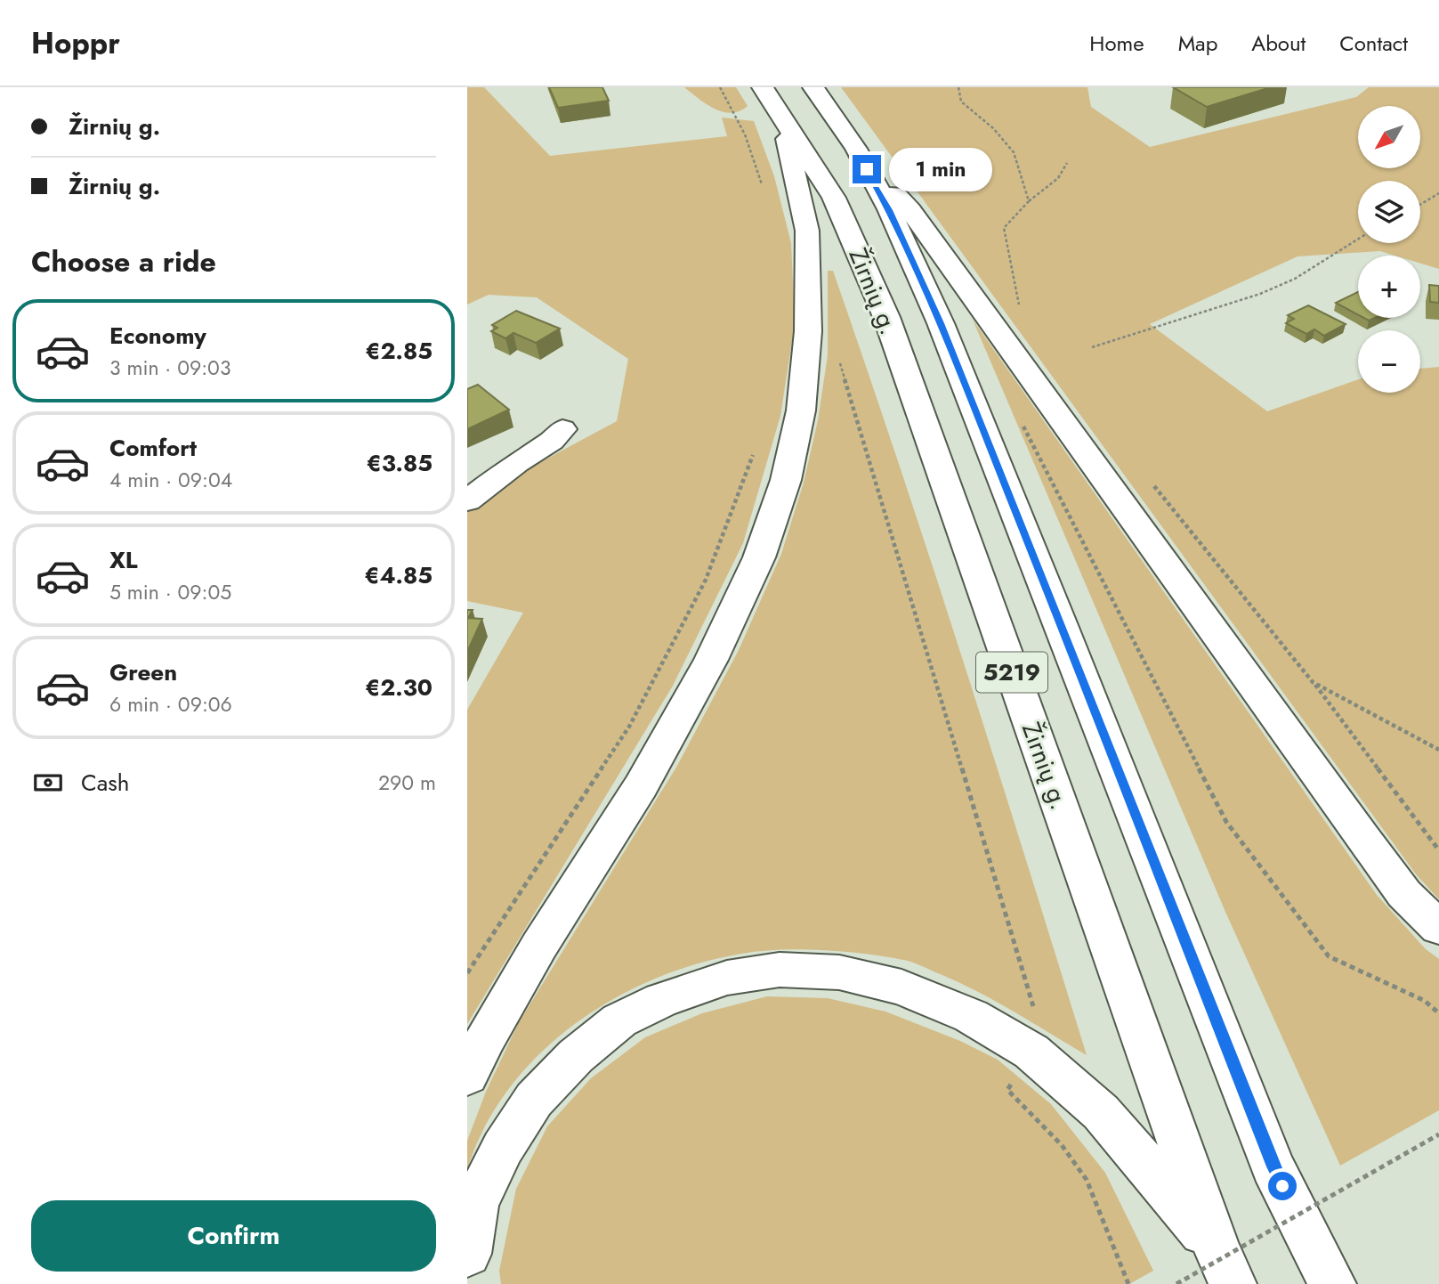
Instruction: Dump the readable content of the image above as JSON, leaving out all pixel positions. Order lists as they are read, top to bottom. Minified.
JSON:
{"streets":{"main road":["Žirnių g.","5219"]},"north":"bottom left","page":{"header":"Hoppr","nav":["Home","Map","About","Contact"],"banner":["Žirnių g.","Žirnių g."],"map_buttons":["+","−"],"bubble":"1 min","heading":"Choose a ride","list":[{"name":"Economy","note":"3 min · 09:03","value":"€2.85"},{"name":"Comfort","note":"4 min · 09:04","value":"€3.85"},{"name":"XL","note":"5 min · 09:05","value":"€4.85"},{"name":"Green","note":"6 min · 09:06","value":"€2.30"}],"pay":["Cash","290 m"],"buttons":"Confirm"}}
